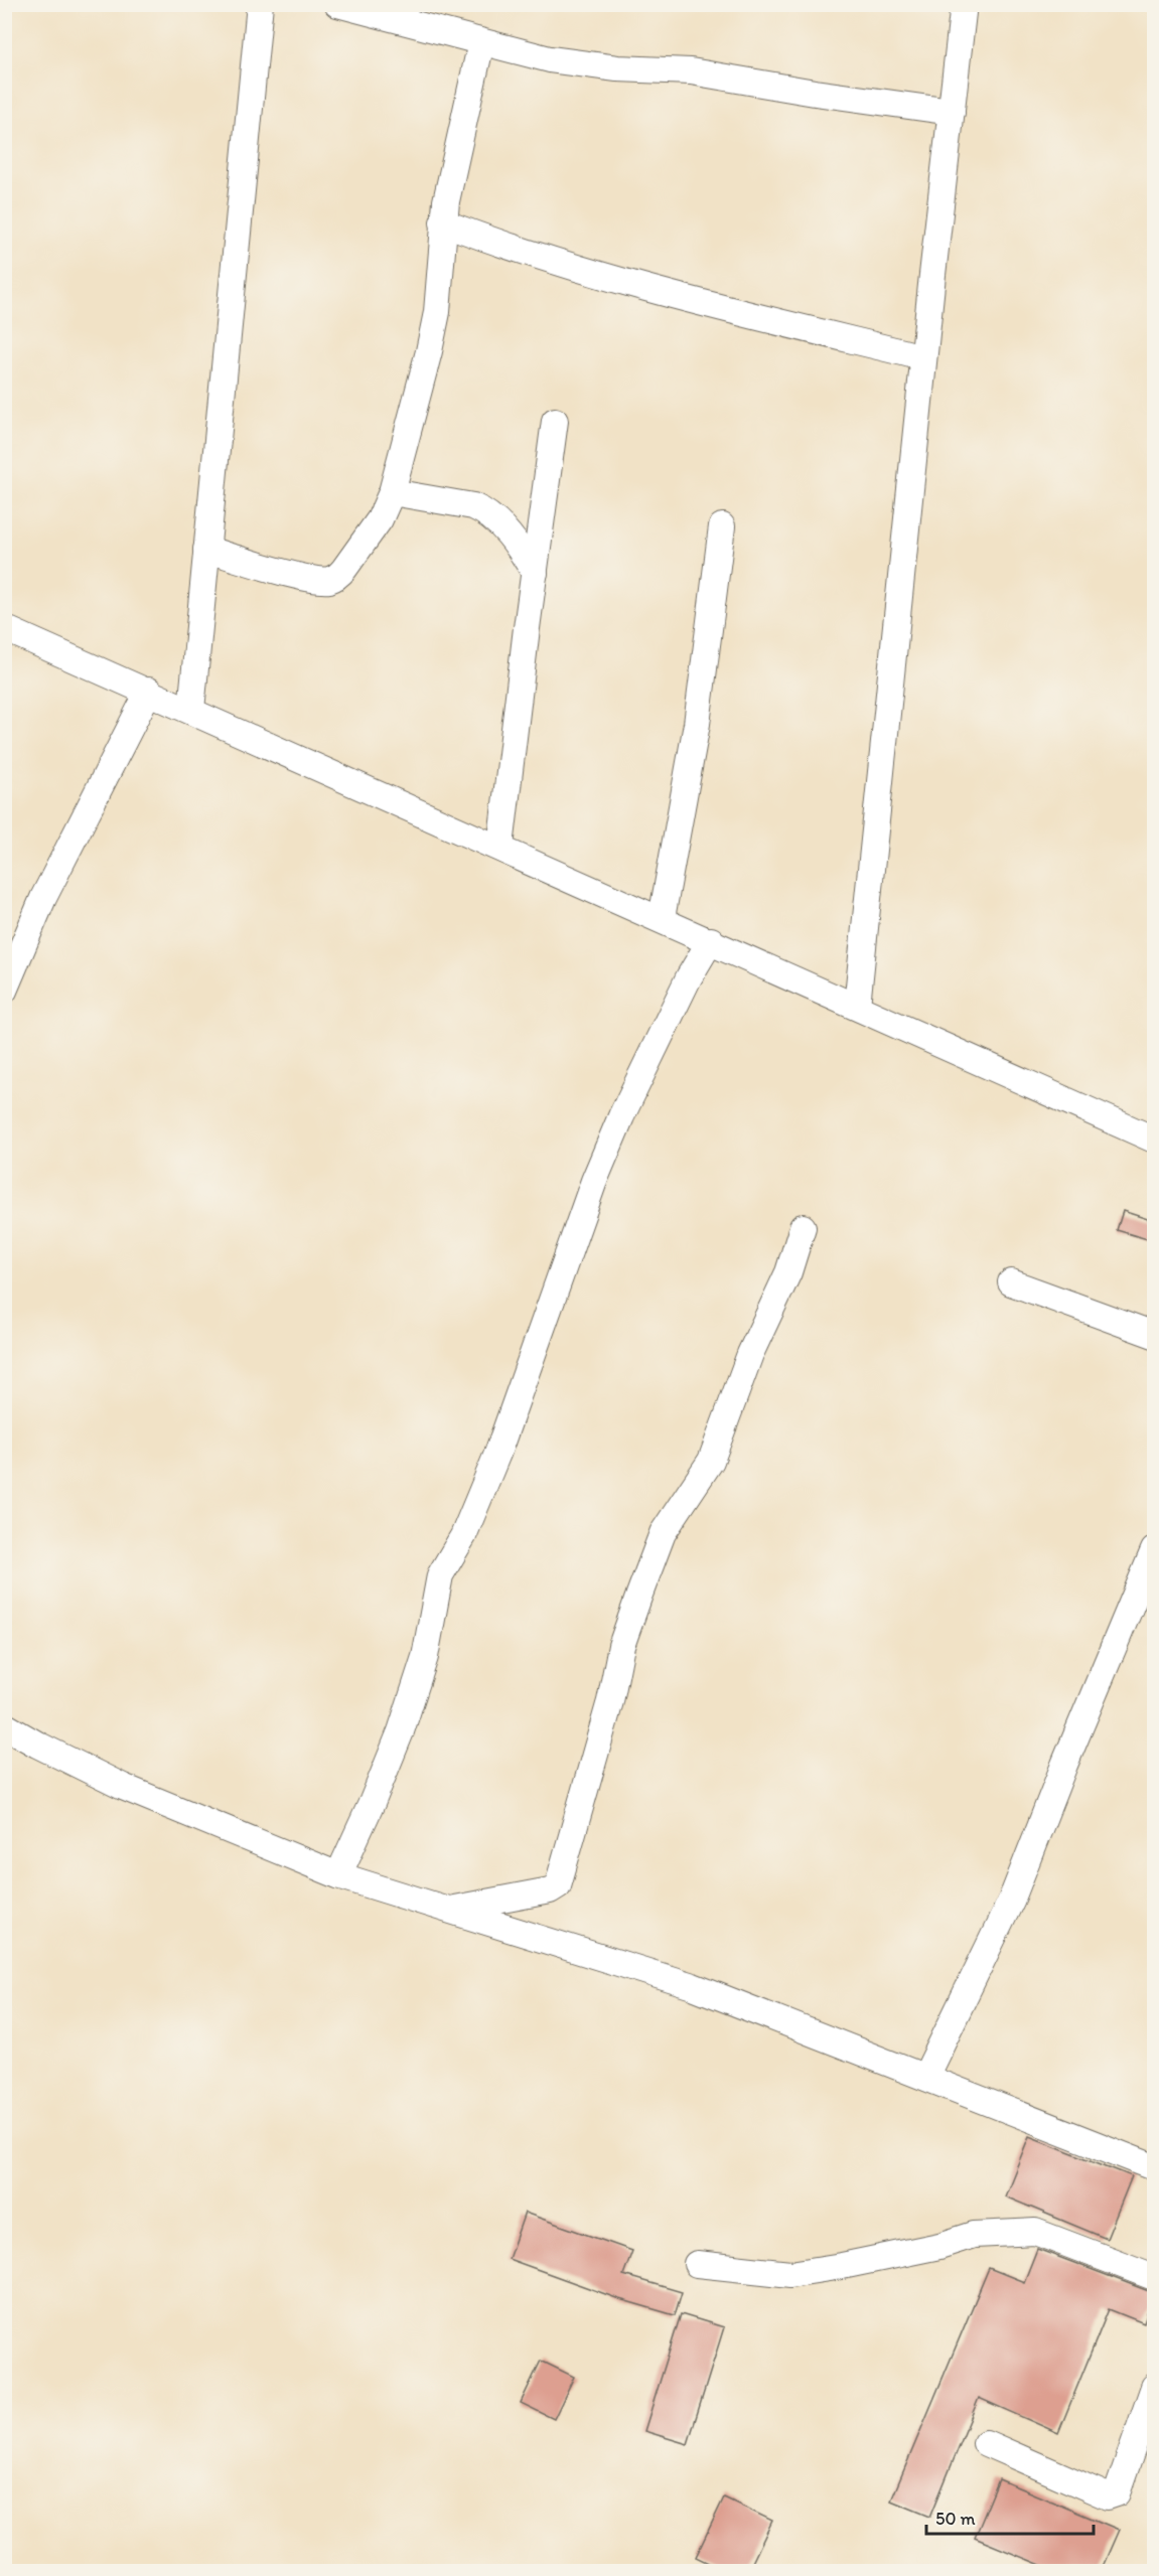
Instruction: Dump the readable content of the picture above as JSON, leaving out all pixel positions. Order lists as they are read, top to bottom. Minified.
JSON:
{"scale_bar":"50 m"}
